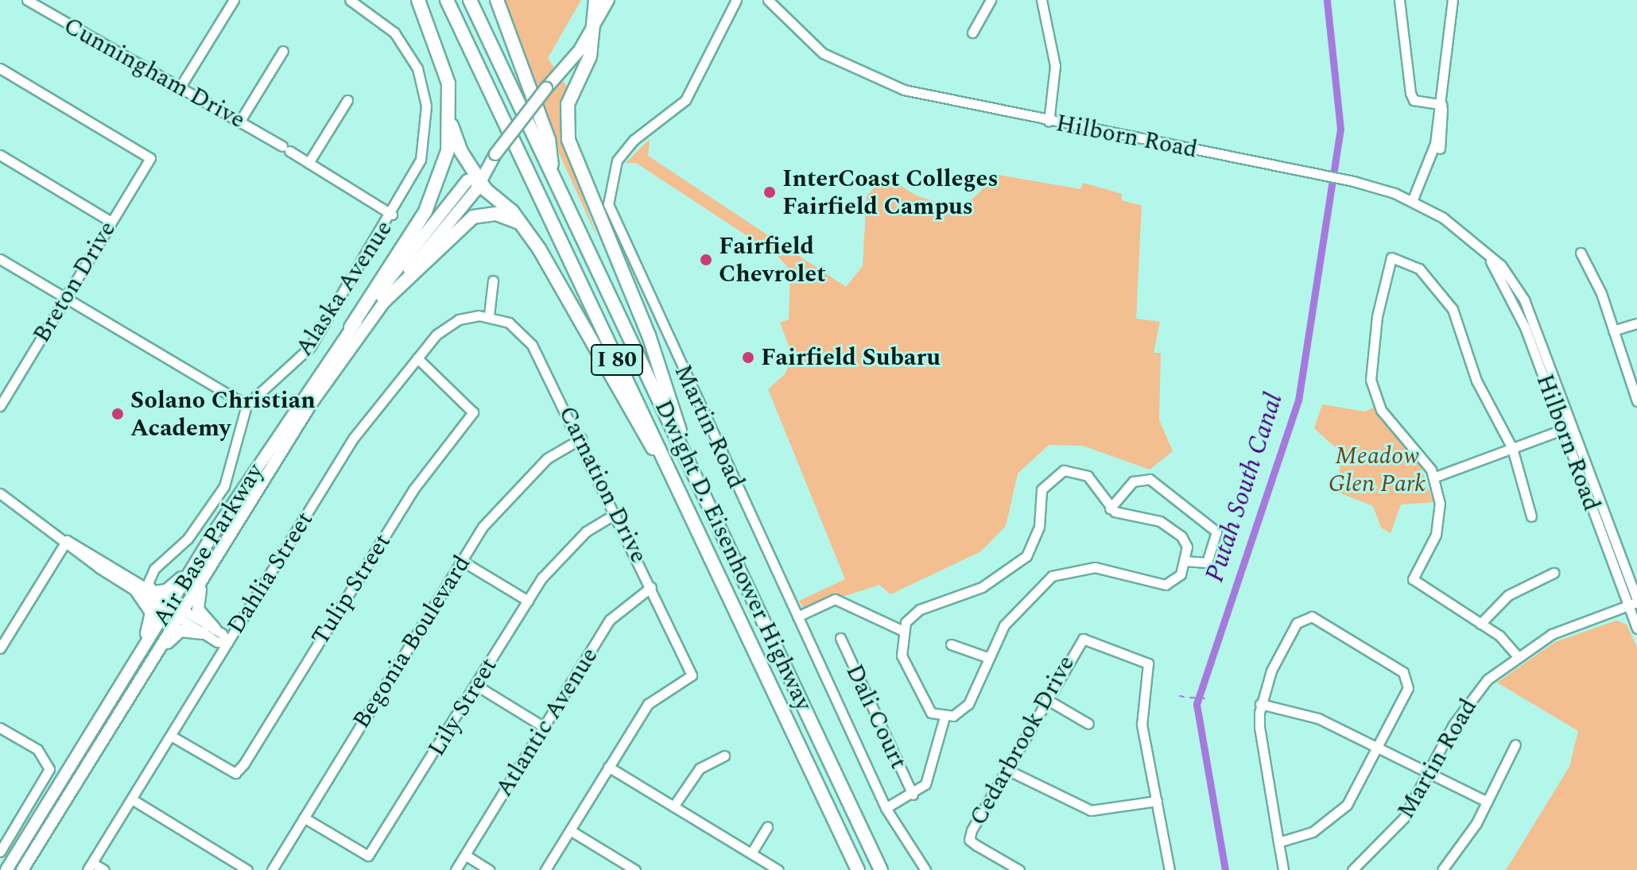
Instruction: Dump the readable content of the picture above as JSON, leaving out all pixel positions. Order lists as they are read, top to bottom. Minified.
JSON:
{"streets":{"highway":["I 80","Dwight D. Eisenhower Highway"],"main road":["Air Base Parkway"],"street":["Cunningham Drive","Hilborn Road","Breton Drive","Alaska Avenue","Martin Road","Carnation Drive","Dahlia Street","Tulip Street","Begonia Boulevard","Lily Street","Dali Court","Atlantic Avenue","Cedarbrook Drive"]},"crossings":[["Cunningham Drive","Alaska Avenue"],["Hilborn Road","Martin Road"],["Carnation Drive","Dahlia Street"],["Carnation Drive","Begonia Boulevard"],["Carnation Drive","Lily Street"],["Carnation Drive","Atlantic Avenue"],["Dahlia Street","Tulip Street"],["Begonia Boulevard","Lily Street"]],"water":["Putah South Canal"],"parks":["Meadow Glen Park"],"places":["InterCoast Colleges Fairfield Campus","Fairfield Chevrolet","Fairfield Subaru","Solano Christian Academy"]}
